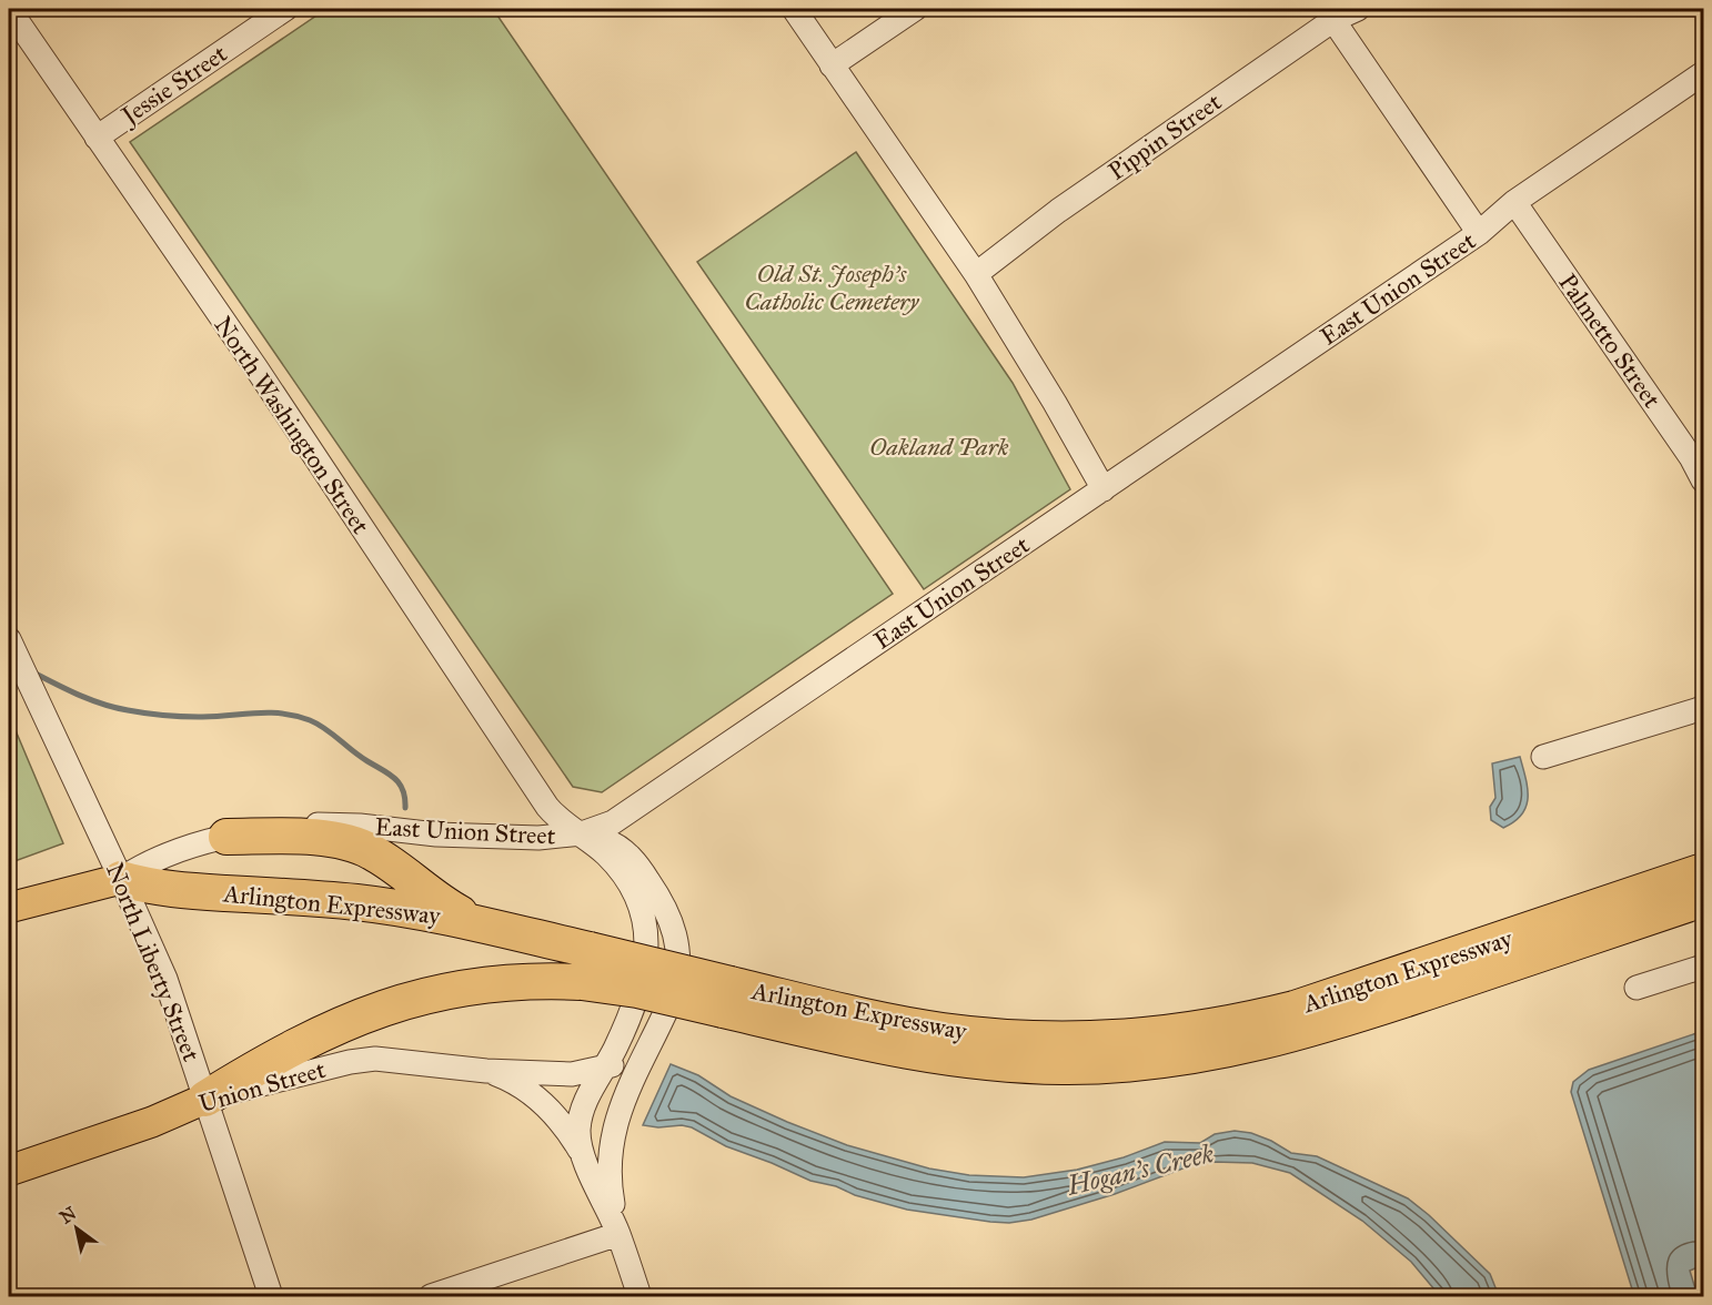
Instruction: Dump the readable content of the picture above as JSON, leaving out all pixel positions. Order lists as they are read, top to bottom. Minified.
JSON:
{"streets":{"highway":["Arlington Expressway"],"main road":["Union Street"],"street":["Jessie Street","Pippin Street","East Union Street","Palmetto Street","North Washington Street","North Liberty Street"]},"crossings":[["Jessie Street","North Washington Street"],["East Union Street","Palmetto Street"],["East Union Street","North Washington Street"],["East Union Street","Arlington Expressway"],["East Union Street","North Liberty Street"],["North Washington Street","Union Street"],["Arlington Expressway","North Liberty Street"],["Arlington Expressway","Union Street"],["North Liberty Street","Union Street"]],"water":["Hogan's Creek"],"parks":["Old St. Joseph's Catholic Cemetery","Oakland Park"],"north":"top left"}
